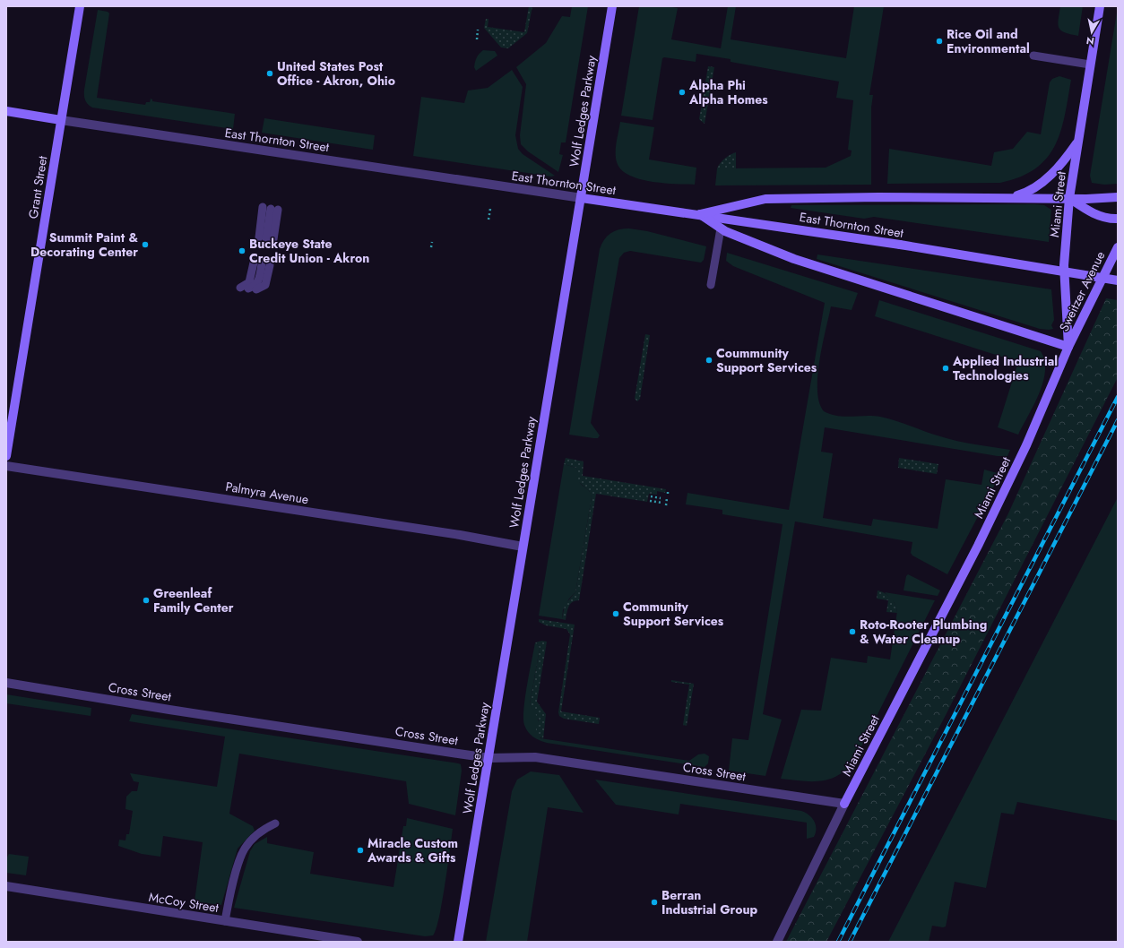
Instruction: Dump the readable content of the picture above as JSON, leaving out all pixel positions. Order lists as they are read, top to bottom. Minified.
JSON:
{"streets":{"main road":["Wolf Ledges Parkway","East Thornton Street","Grant Street","Miami Street","Sweitzer Avenue"],"street":["Palmyra Avenue","Cross Street","McCoy Street"]},"crossings":[["Wolf Ledges Parkway","East Thornton Street"],["Wolf Ledges Parkway","Palmyra Avenue"],["Wolf Ledges Parkway","Cross Street"],["East Thornton Street","Grant Street"],["Miami Street","Sweitzer Avenue"],["Miami Street","Cross Street"]],"places":["Rice Oil and Environmental","United States Post Office - Akron, Ohio","Alpha Phi Alpha Homes","Summit Paint & Decorating Center","Buckeye State Credit Union - Akron","Coummunity Support Services","Applied Industrial Technologies","Greenleaf Family Center","Community Support Services","Roto-Rooter Plumbing & Water Cleanup","Miracle Custom Awards & Gifts","Berran Industrial Group"],"north":"bottom"}
